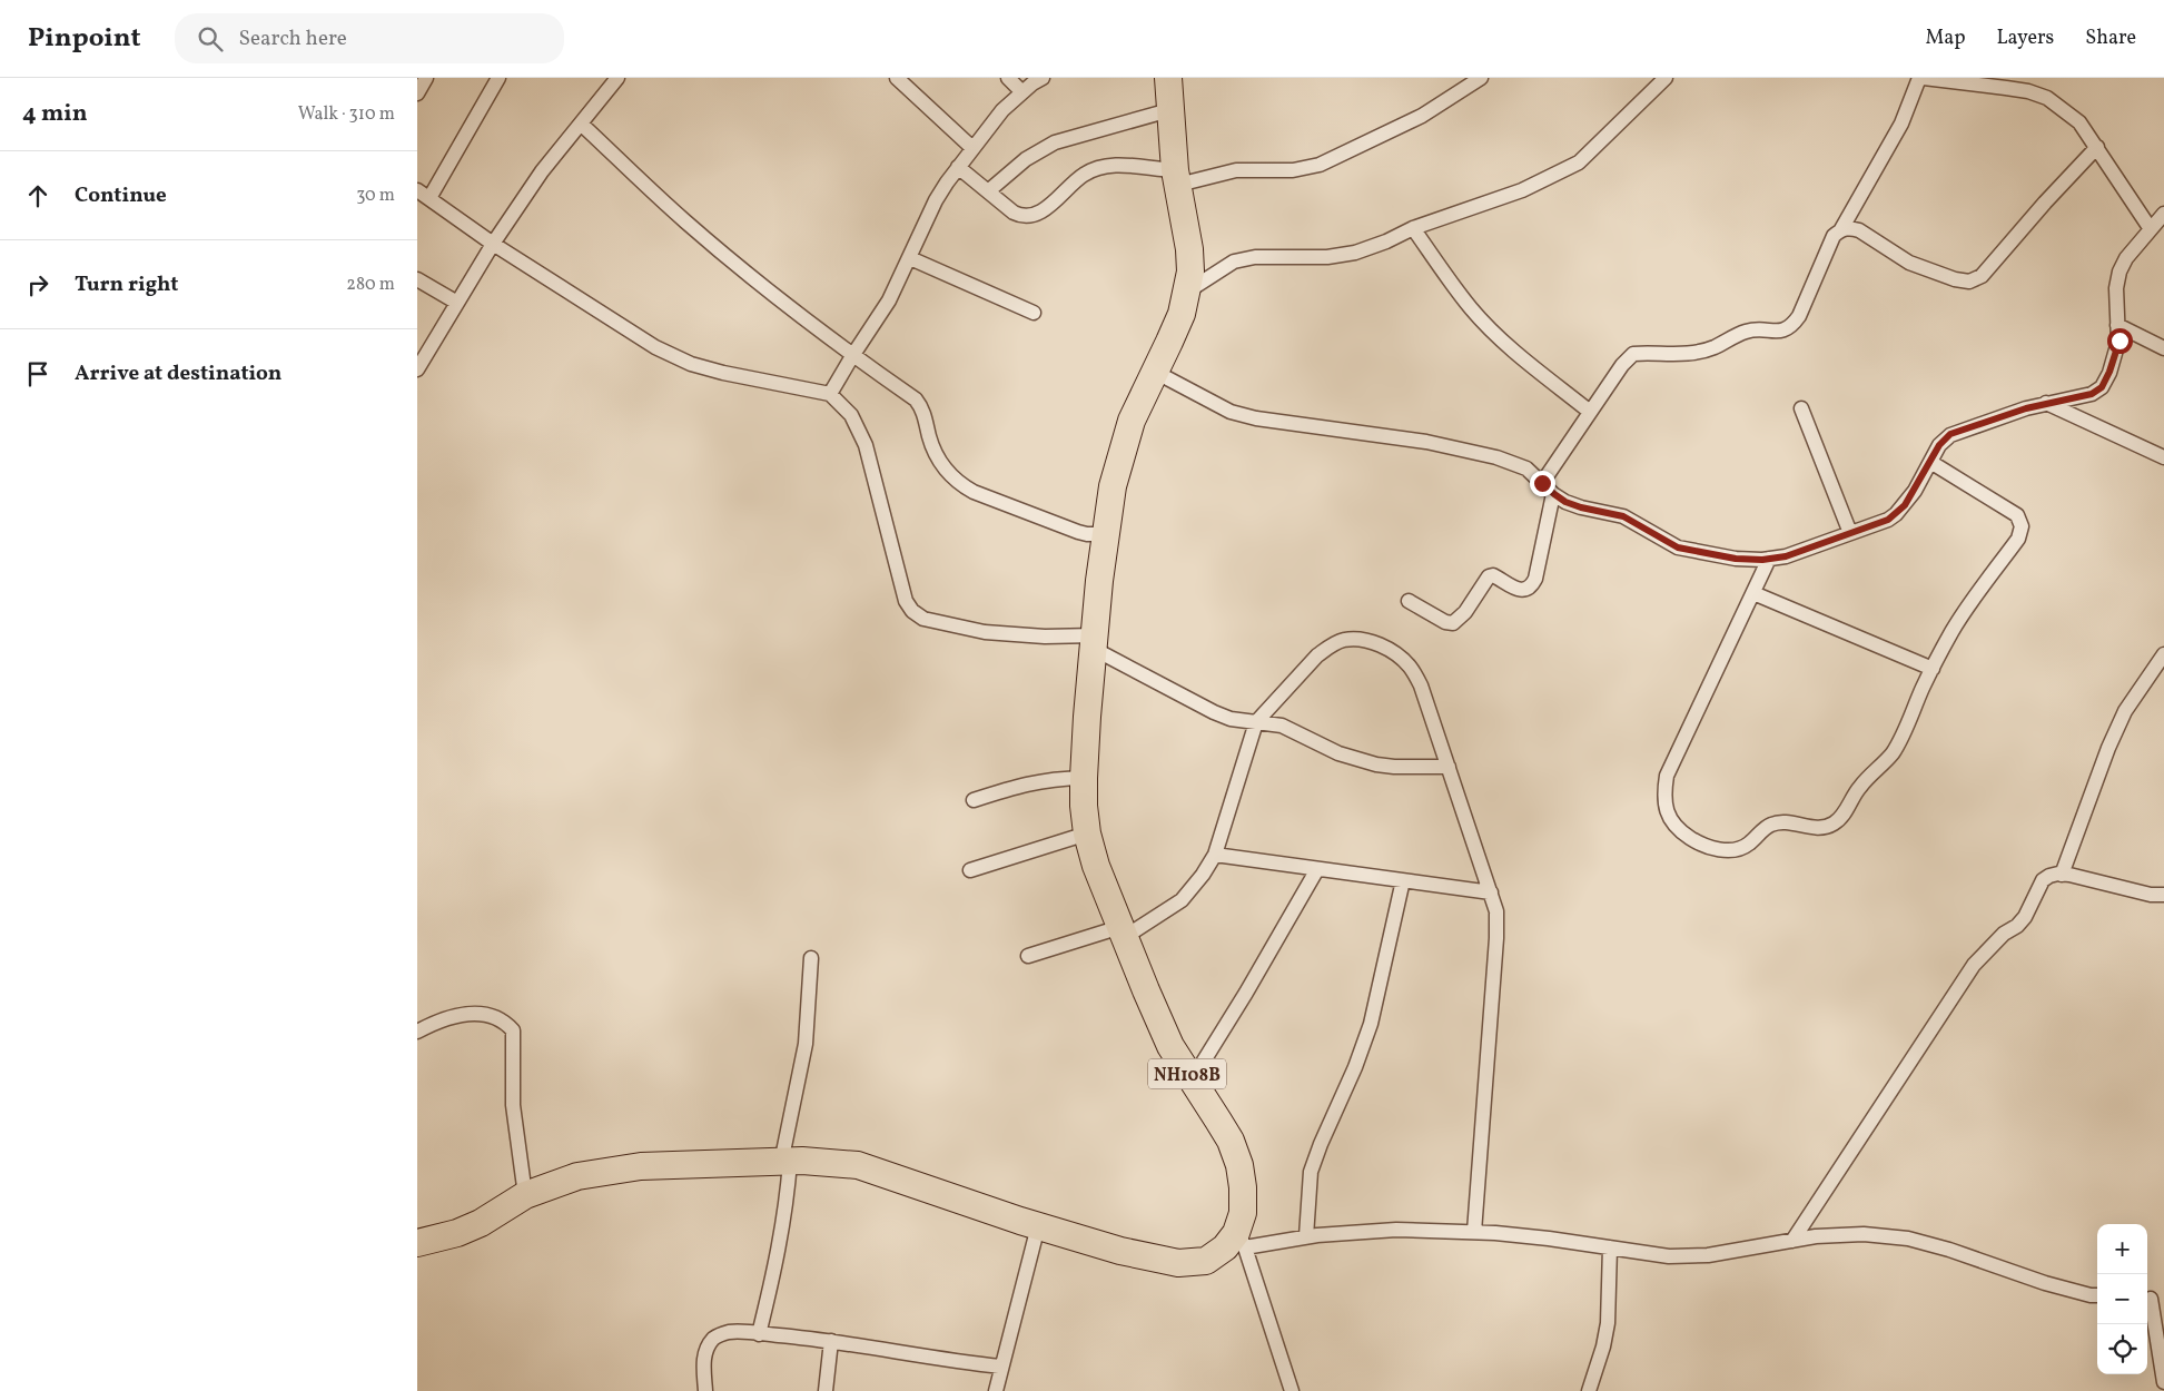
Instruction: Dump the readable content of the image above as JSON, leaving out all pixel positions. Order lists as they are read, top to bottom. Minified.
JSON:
{"streets":{"highway":["NH108B"]},"page":{"header":"Pinpoint","search":"Search here","nav":["Map","Layers","Share"],"heading":["4 min","Walk · 310 m"],"list":[["Continue","30 m"],["Turn right","280 m"],"Arrive at destination"],"map_buttons":["+","−"]}}
